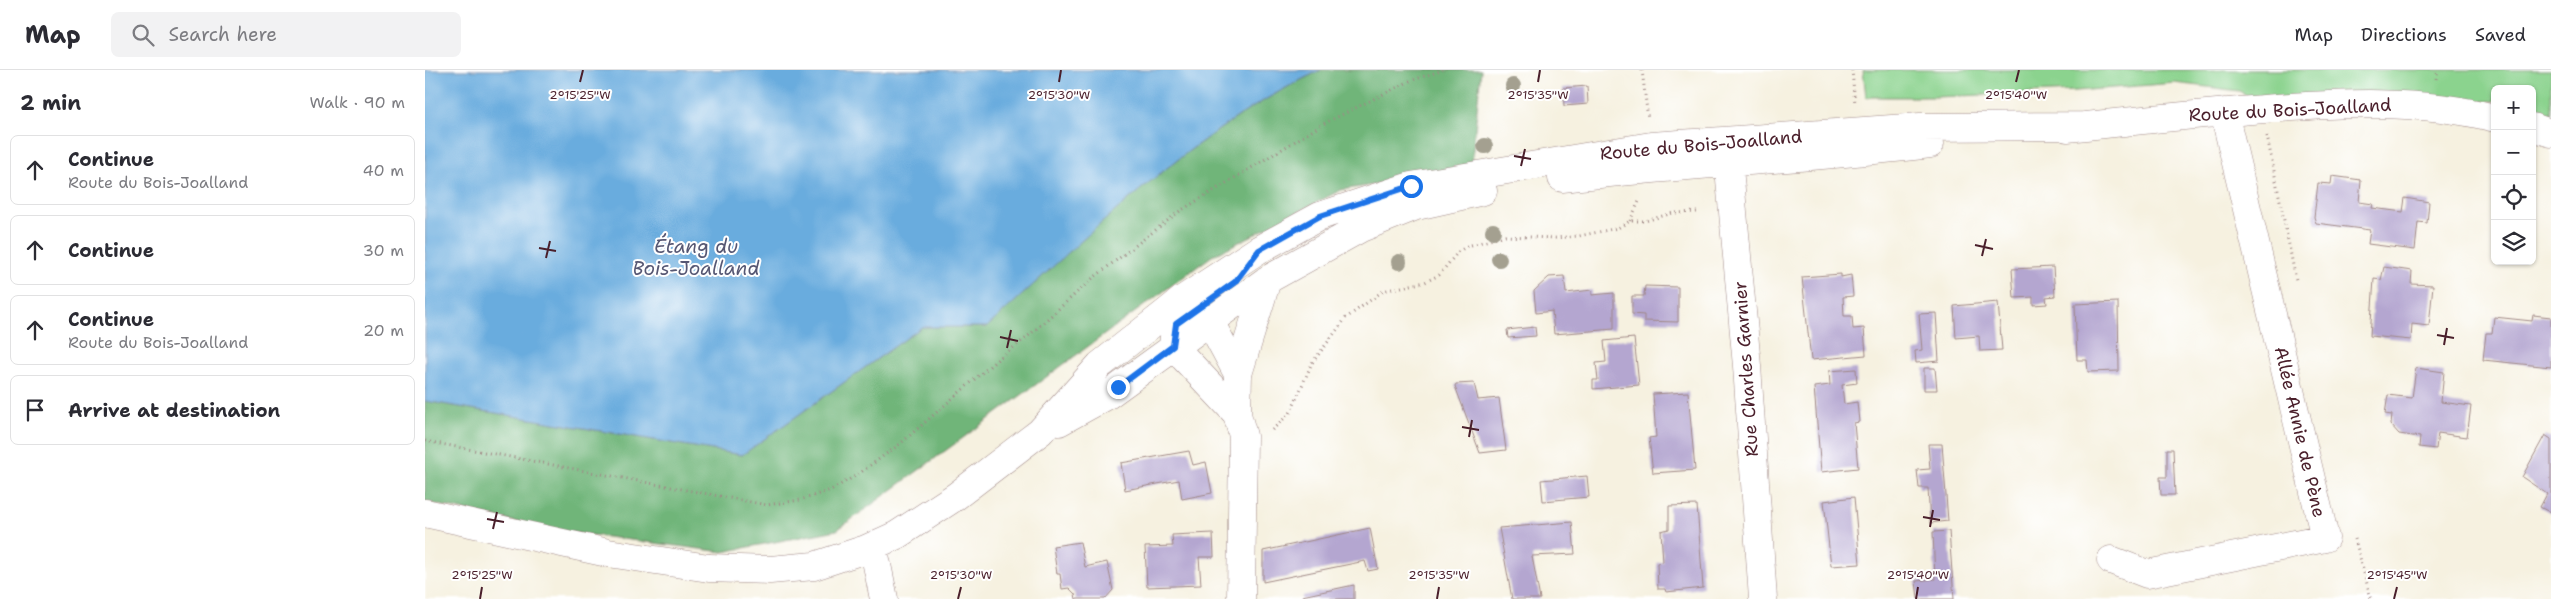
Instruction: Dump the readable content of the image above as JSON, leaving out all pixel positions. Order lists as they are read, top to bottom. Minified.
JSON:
{"streets":{"street":["Route du Bois-Joalland","Rue Charles Garnier","Allée Annie de Pène"]},"crossings":[["Route du Bois-Joalland","Rue Charles Garnier"],["Route du Bois-Joalland","Allée Annie de Pène"]],"water":["Étang du Bois-Joalland"],"page":{"header":"Map","search":"Search here","nav":["Map","Directions","Saved"],"heading":["2 min","Walk · 90 m"],"map_buttons":["+","−"],"list":[["Continue","Route du Bois-Joalland","40 m"],["Continue","30 m"],["Continue","Route du Bois-Joalland","20 m"],"Arrive at destination"]},"coordinates":["2°15'25\"W","2°15'30\"W","2°15'35\"W","2°15'40\"W","2°15'45\"W"]}
